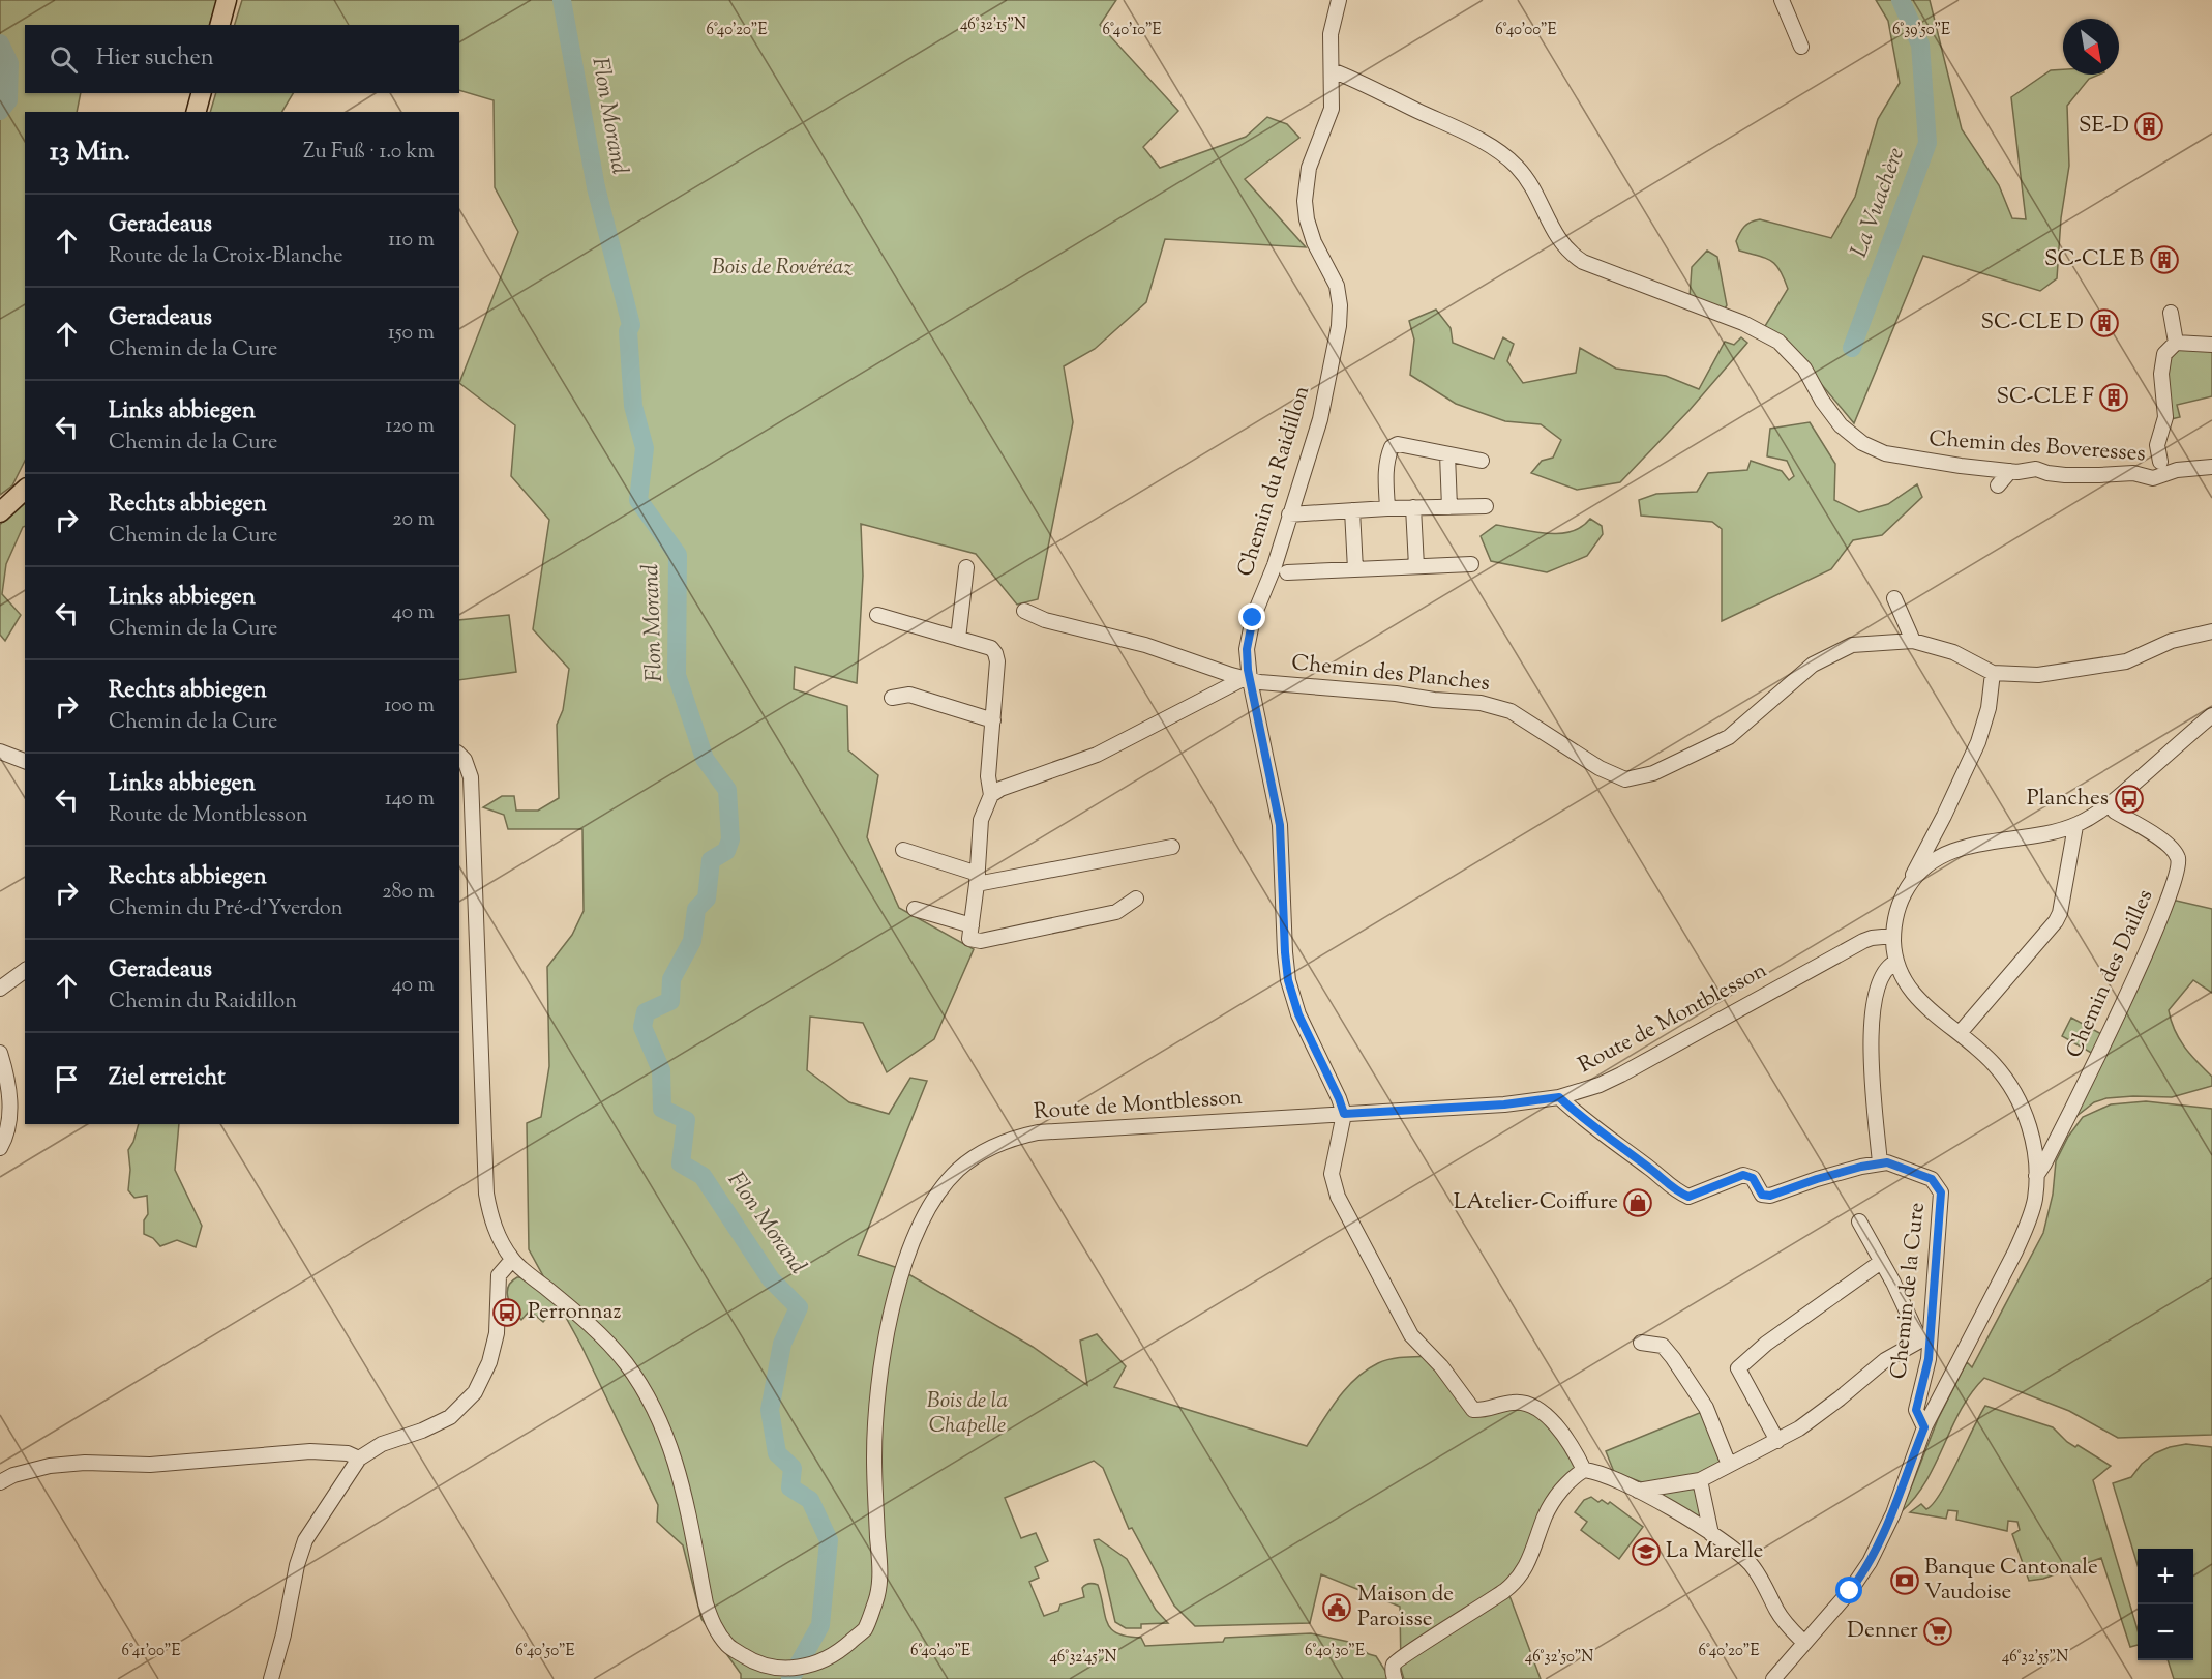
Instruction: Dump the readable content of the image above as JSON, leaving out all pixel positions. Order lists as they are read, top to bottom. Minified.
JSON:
{"streets":{"street":["Chemin des Boveresses","Chemin du Raidillon","Chemin des Planches","Chemin des Dailles","Route de Montblesson","Chemin de la Cure"]},"crossings":[["Chemin des Boveresses","Chemin du Raidillon"],["Chemin du Raidillon","Chemin des Planches"],["Chemin du Raidillon","Route de Montblesson"],["Route de Montblesson","Chemin de la Cure"]],"water":["Flon Morand","La Vuachère"],"parks":["Bois de Rovéréaz","Bois de la Chapelle"],"places":{"building":["SE-D","SC-CLE B","SC-CLE D","SC-CLE F"],"bus stop":["Planches","Perronnaz"],"shop":["LAtelier-Coiffure"],"school or university":["La Marelle"],"bank":["Banque Cantonale Vaudoise"],"public building":["Maison de Paroisse"],"supermarket":["Denner"]},"north":"bottom right","page":{"search":"Hier suchen","heading":["13 Min.","Zu Fuß · 1.0 km"],"list":[["Geradeaus","Route de la Croix-Blanche","110 m"],["Geradeaus","Chemin de la Cure","150 m"],["Links abbiegen","Chemin de la Cure","120 m"],["Rechts abbiegen","Chemin de la Cure","20 m"],["Links abbiegen","Chemin de la Cure","40 m"],["Rechts abbiegen","Chemin de la Cure","100 m"],["Links abbiegen","Route de Montblesson","140 m"],["Rechts abbiegen","Chemin du Pré-d'Yverdon","280 m"],["Geradeaus","Chemin du Raidillon","40 m"],"Ziel erreicht"],"map_buttons":["+","−"]},"coordinates":["46°32'15\"N","6°40'20\"E","6°40'10\"E","6°40'00\"E","6°39'50\"E","6°41'00\"E","6°40'50\"E","6°40'40\"E","6°40'30\"E","46°32'45\"N","46°32'50\"N","46°32'55\"N"]}
